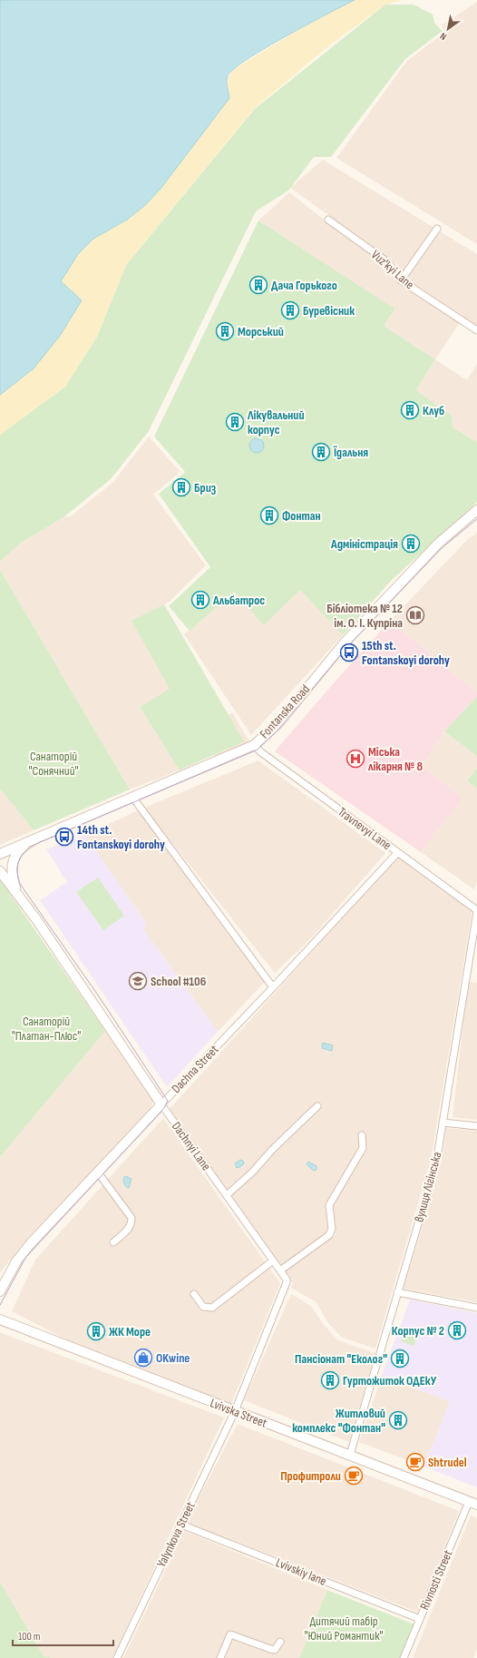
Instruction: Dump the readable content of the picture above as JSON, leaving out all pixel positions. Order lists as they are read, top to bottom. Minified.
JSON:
{"streets":{"main road":["Fontanska Road","Dachna Street","Dachnyi Lane","Lvivska Street"],"street":["Vuz'kyi Lane","Travnevyi Lane","вулиця Лігінська","Yalynkova Street","Lvivskiy lane","Rivnosti Street"]},"crossings":[["Fontanska Road","Travnevyi Lane"],["Fontanska Road","Dachnyi Lane"],["Travnevyi Lane","Dachna Street"],["Travnevyi Lane","вулиця Лігінська"],["Dachna Street","Dachnyi Lane"],["Dachnyi Lane","Lvivska Street"],["Dachnyi Lane","Yalynkova Street"],["вулиця Лігінська","Lvivska Street"],["Lvivska Street","Yalynkova Street"],["Lvivska Street","Rivnosti Street"],["Yalynkova Street","Lvivskiy lane"],["Lvivskiy lane","Rivnosti Street"]],"parks":["Санаторій \"Сонячний\"","Санаторій \"Платан-Плюс\"","Дитячий табір \"Юний Романтик\""],"places":{"building":["Дача Горького","Буревісник","Морський","Клуб","Лікувальний корпус","Їдальня","Бриз","Фонтан","Адміністрація","Альбатрос","Корпус № 2","ЖК Море","Пансіонат \"Еколог\"","Гуртожиток ОДЕкУ","Житловий комплекс \"Фонтан\""],"library":["Бібліотека № 12 ім. О. І. Купріна"],"bus stop":["15th st. Fontanskoyi dorohy","14th st. Fontanskoyi dorohy"],"hospital":["Міська лікарня № 8"],"school or university":["School #106"],"shop":["OKwine"],"cafe":["Shtrudel","Профитроли"]},"scale_bar":"100 m","north":"bottom left"}
